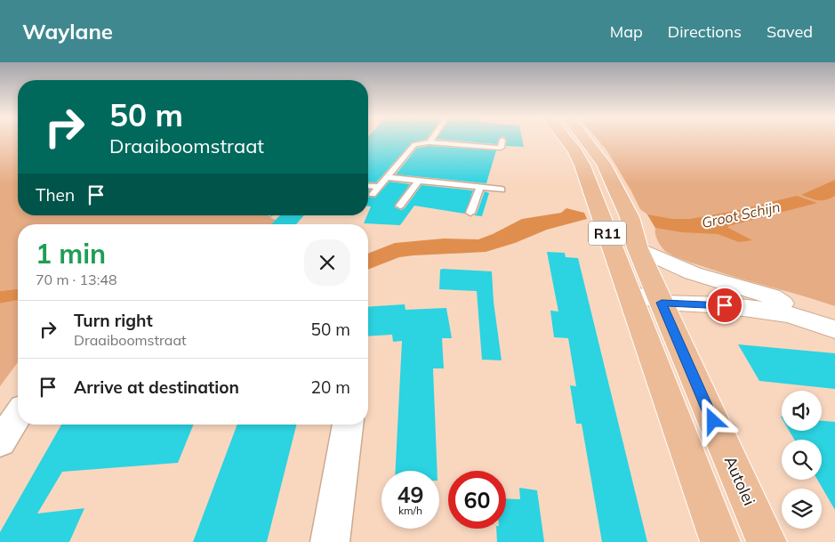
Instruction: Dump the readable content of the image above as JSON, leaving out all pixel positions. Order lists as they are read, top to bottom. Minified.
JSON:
{"streets":{"main road":["R11","Autolei"]},"crossings":[["R11","Autolei"]],"water":["Groot Schijn"],"page":{"header":"Waylane","nav":["Map","Directions","Saved"],"turn":["50 m","Draaiboomstraat"],"then":"Then","heading":["1 min","70 m · 13:48"],"list":[{"name":"Turn right","note":"Draaiboomstraat","value":"50 m"},{"name":"Arrive at destination","value":"20 m"}],"speed":"49 km/h","limit":"60"}}
